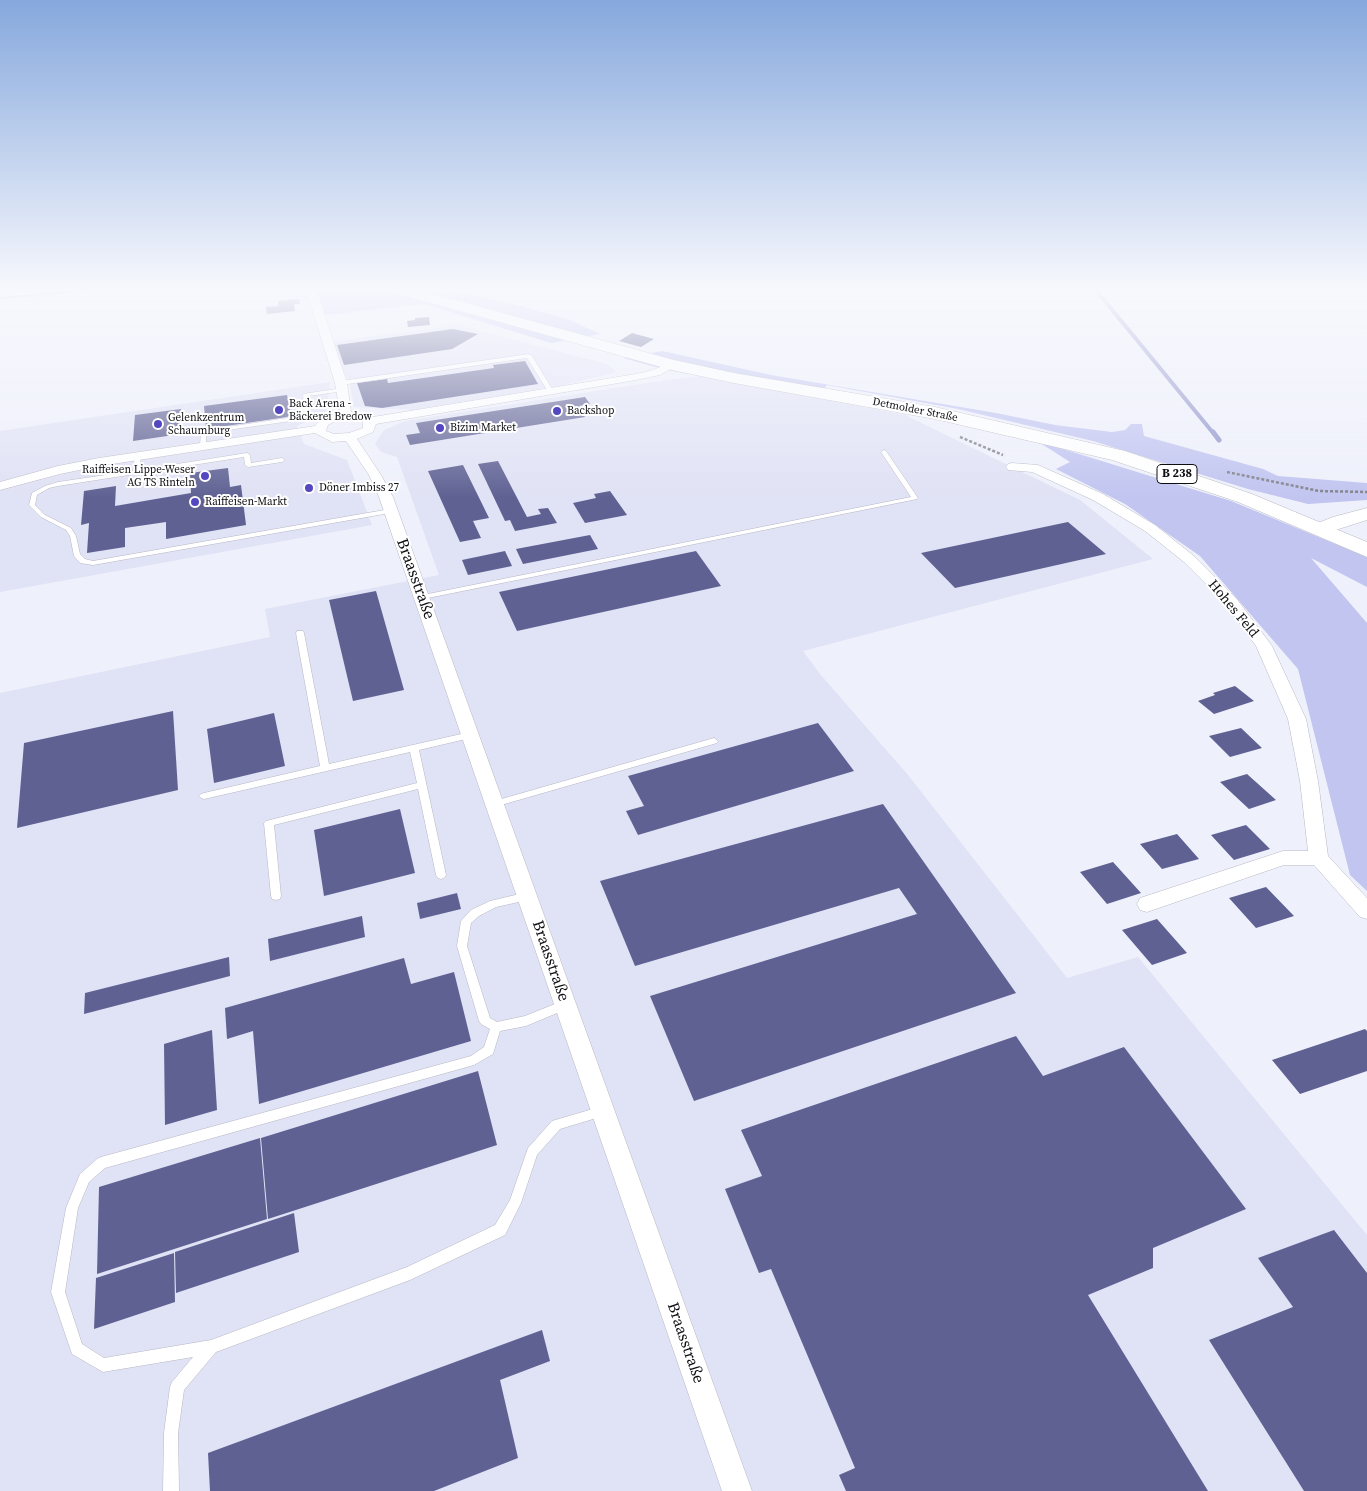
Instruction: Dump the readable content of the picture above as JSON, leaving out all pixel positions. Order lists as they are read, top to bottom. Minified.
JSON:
{"streets":{"main road":["Detmolder Straße","B 238"],"street":["Braasstraße","Hohes Feld"]},"crossings":[["Detmolder Straße","B 238"]],"places":["Back Arena - Bäckerei Bredow","Backshop","Gelenkzentrum Schaumburg","Bizim Market","Raiffeisen Lippe-Weser AG TS Rinteln","Döner Imbiss 27","Raiffeisen-Markt"]}
